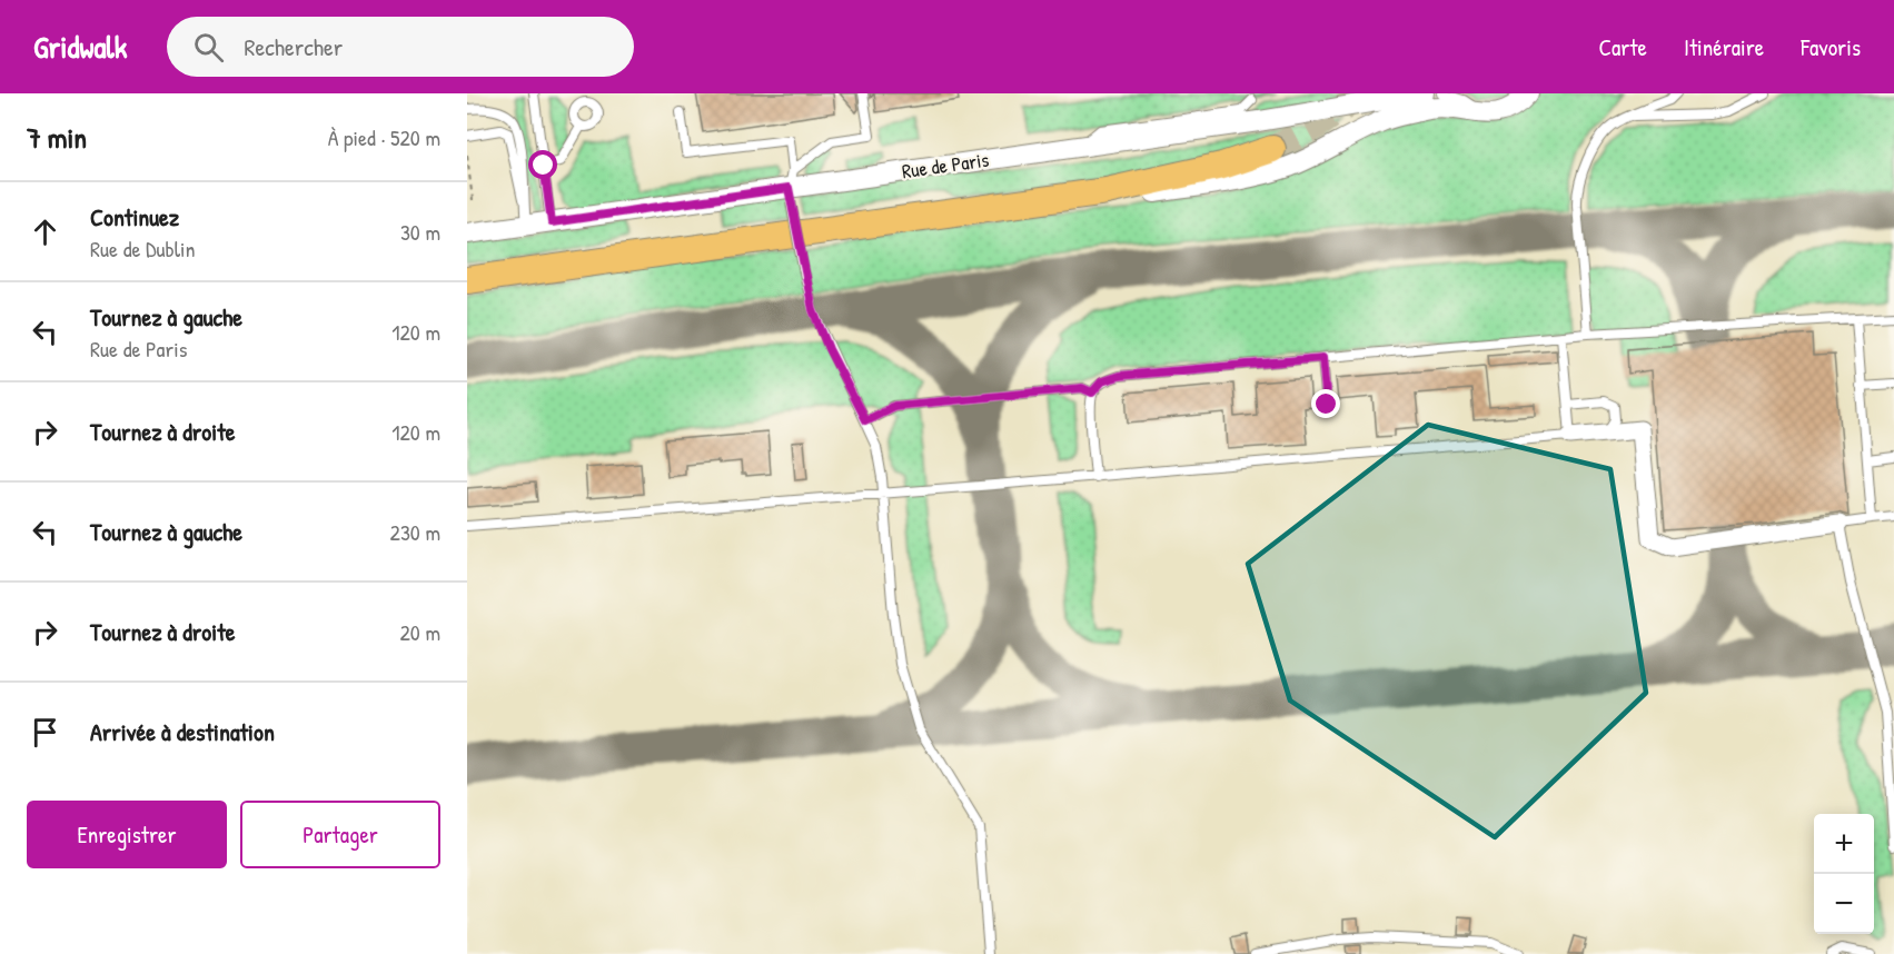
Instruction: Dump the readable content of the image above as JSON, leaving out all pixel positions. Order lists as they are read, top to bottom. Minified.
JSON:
{"streets":{"street":["Rue de Paris"]},"page":{"header":"Gridwalk","search":"Rechercher","nav":["Carte","Itinéraire","Favoris"],"heading":["7 min","À pied · 520 m"],"list":[["Continuez","Rue de Dublin","30 m"],["Tournez à gauche","Rue de Paris","120 m"],["Tournez à droite","120 m"],["Tournez à gauche","230 m"],["Tournez à droite","20 m"],"Arrivée à destination"],"buttons":["Enregistrer","Partager"],"map_buttons":["+","−"]}}
